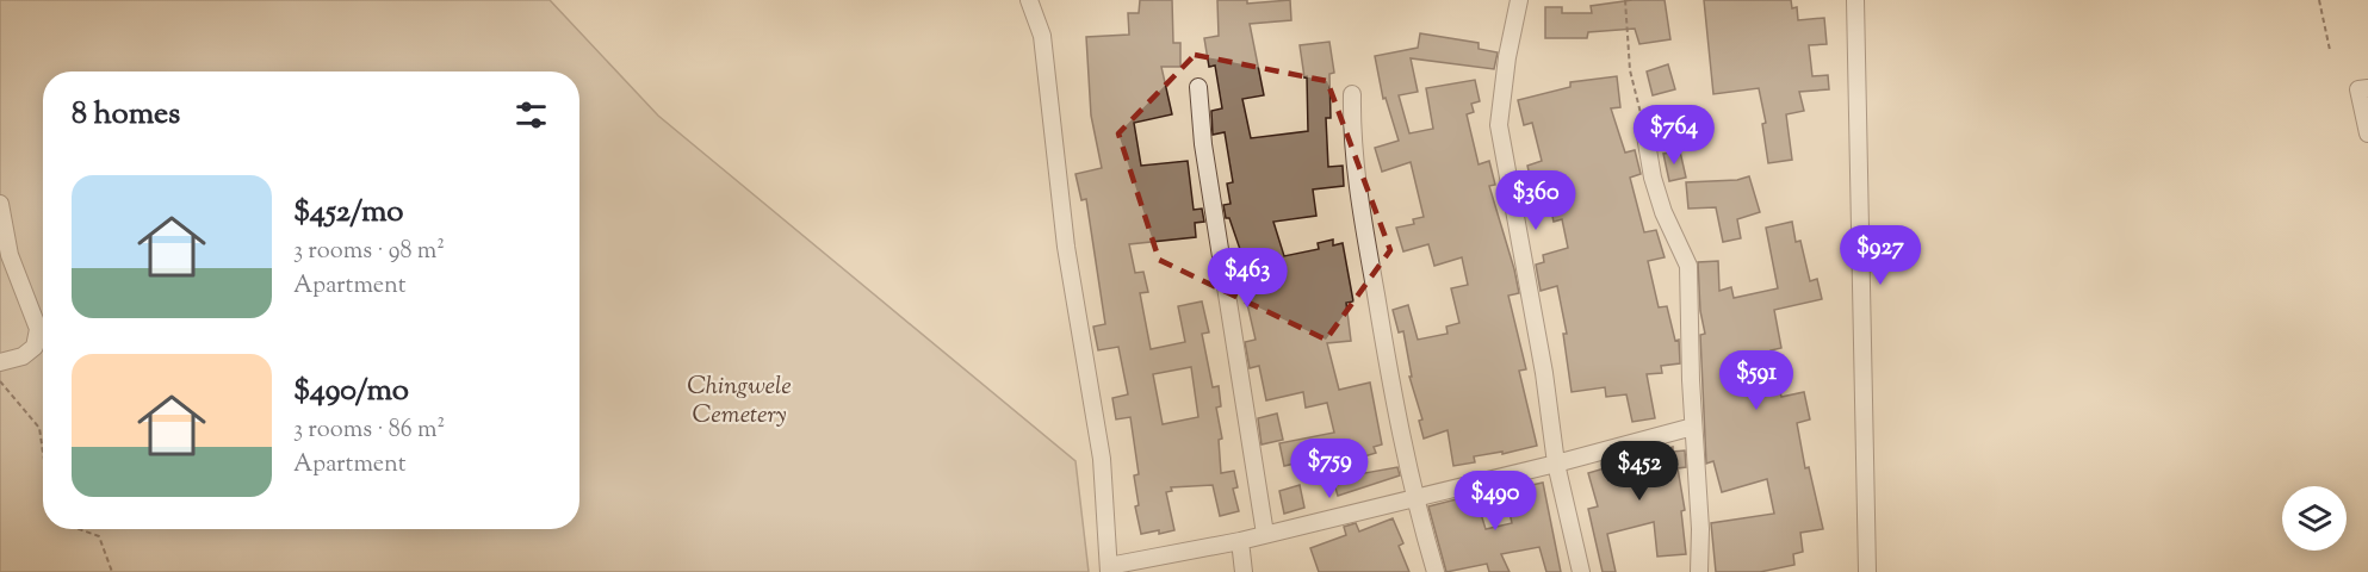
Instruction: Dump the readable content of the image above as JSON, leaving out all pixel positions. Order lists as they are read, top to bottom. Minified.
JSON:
{"parks":["Chingwele Cemetery"],"page":{"heading":"8 homes","price":["$764","$360","$927","$463","$591","$759","$452","$490"],"list":[{"name":"$452/mo","note":"3 rooms · 98 m² · Apartment"},{"name":"$490/mo","note":"3 rooms · 86 m² · Apartment"}]}}
